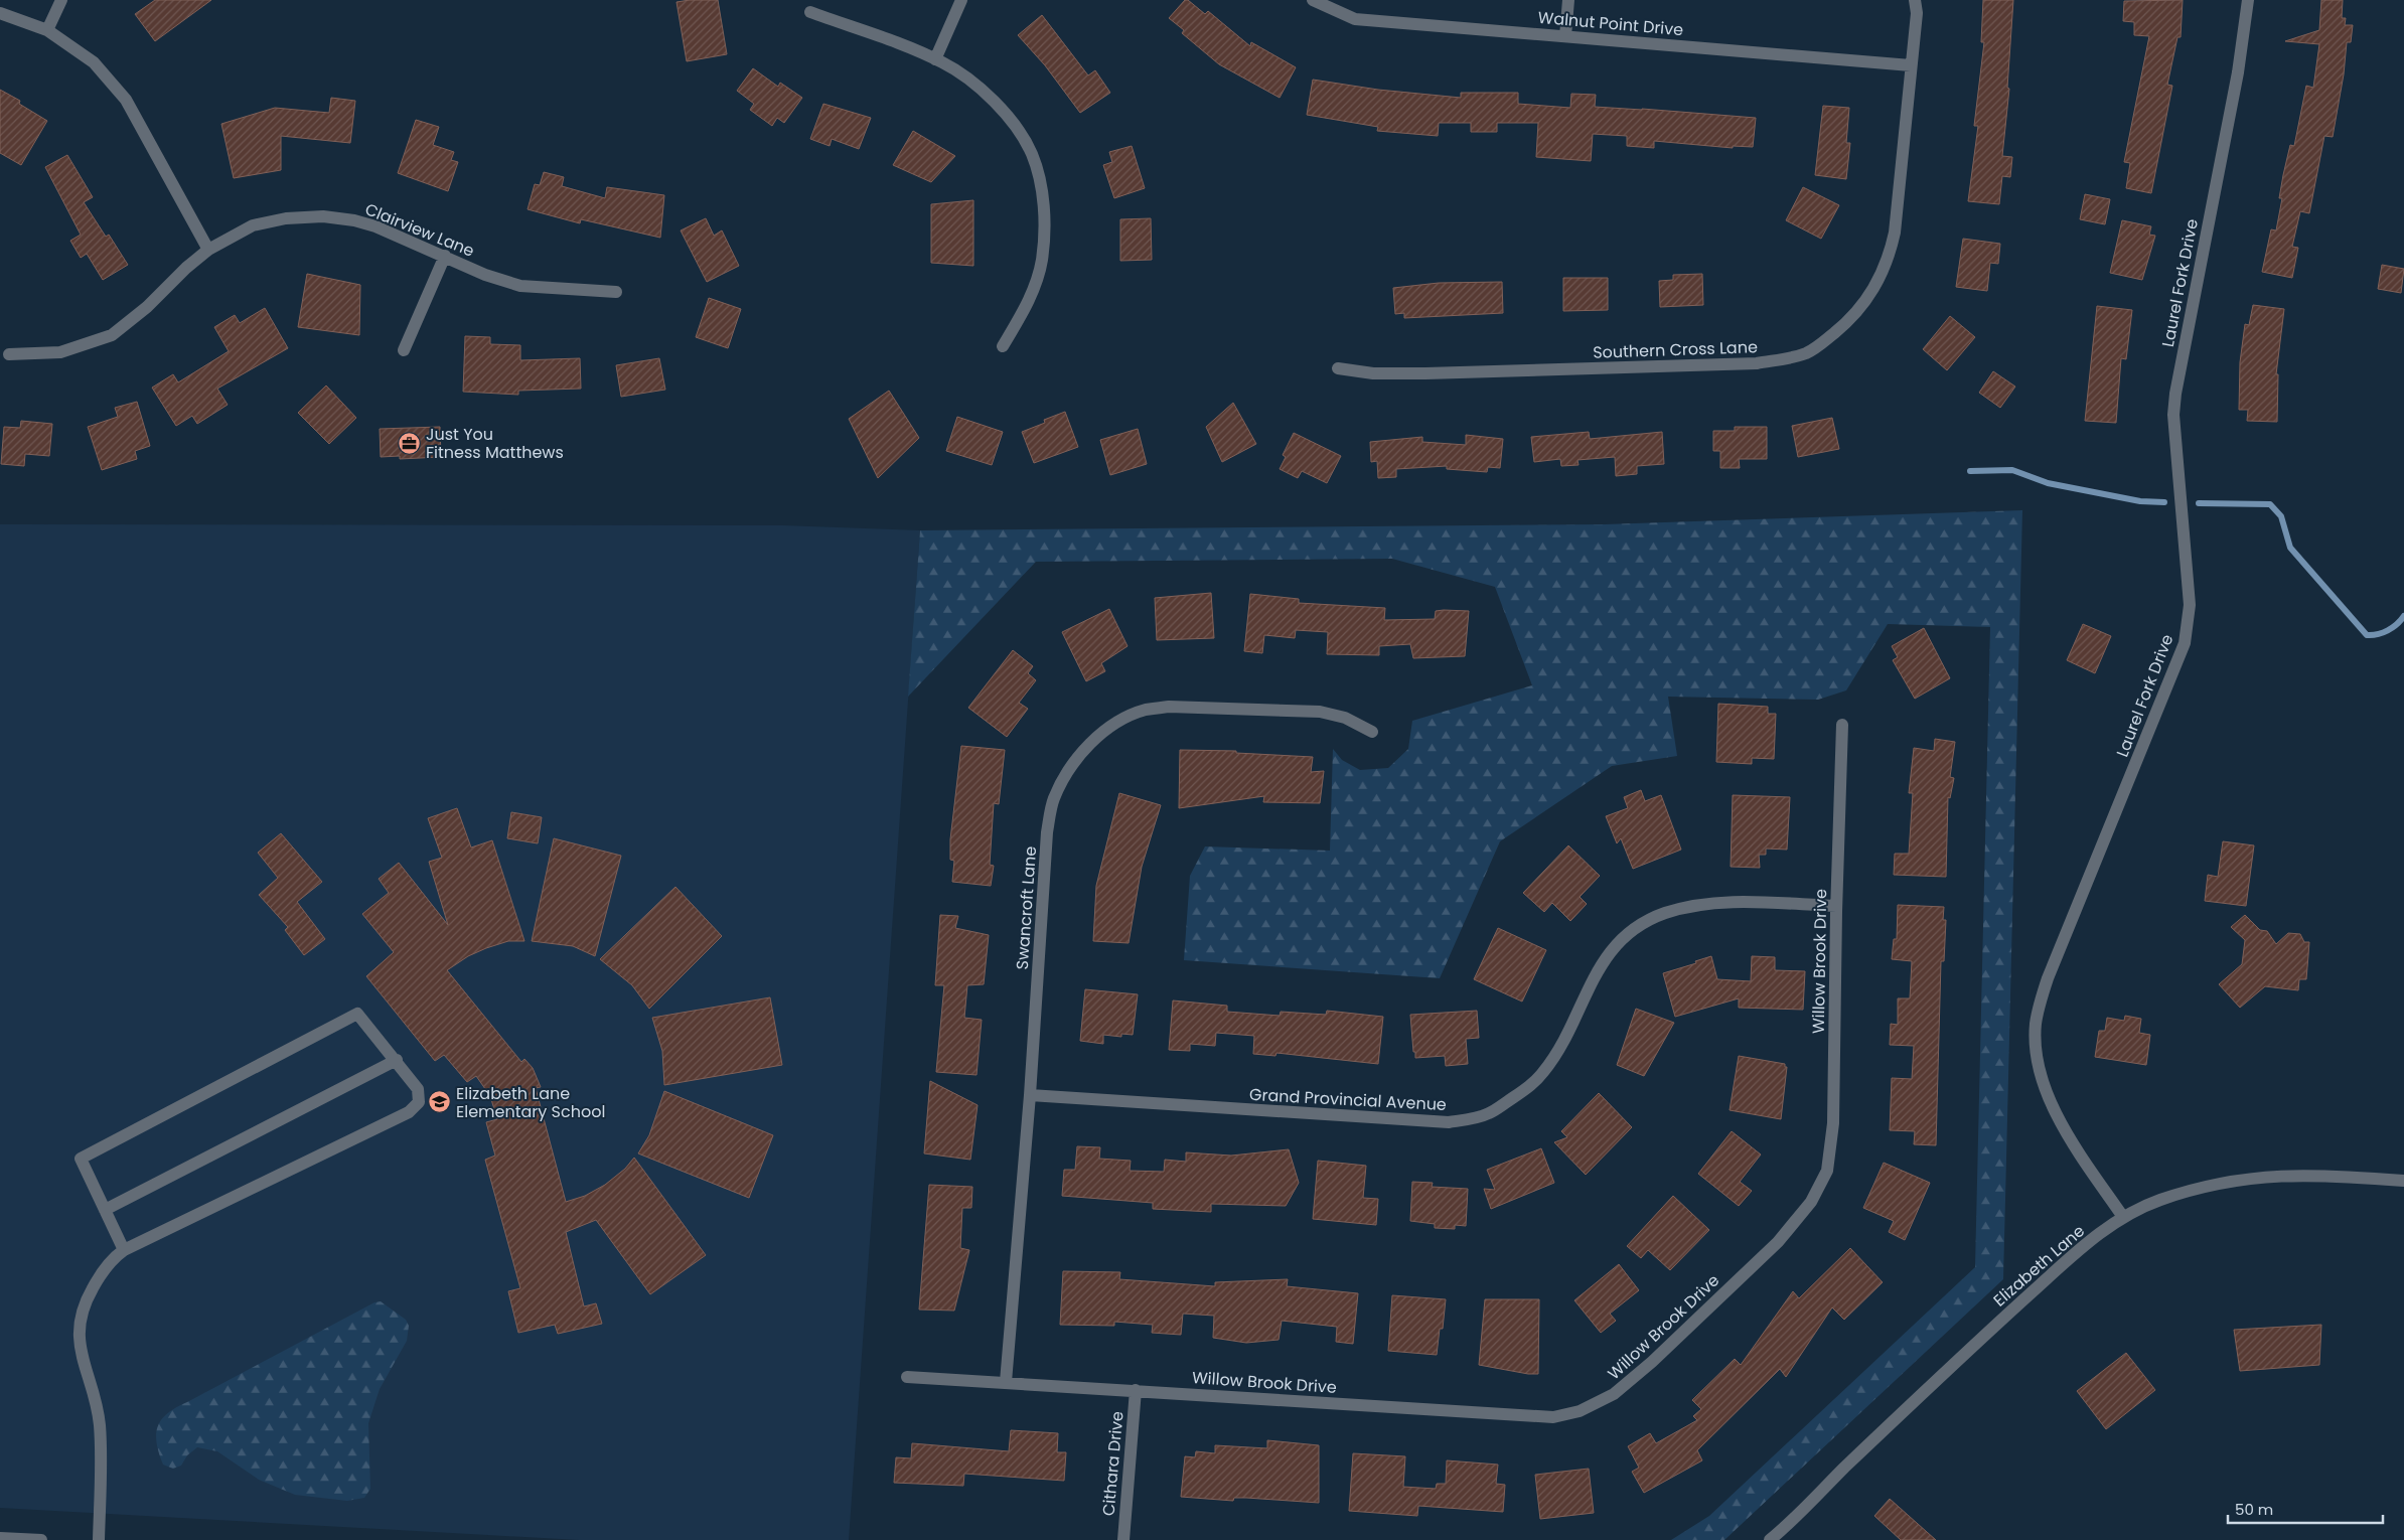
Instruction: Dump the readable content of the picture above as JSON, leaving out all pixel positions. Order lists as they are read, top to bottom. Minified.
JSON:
{"streets":{"street":["Walnut Point Drive","Clairview Lane","Laurel Fork Drive","Southern Cross Lane","Swancroft Lane","Willow Brook Drive","Grand Provincial Avenue","Elizabeth Lane","Cithara Drive"]},"crossings":[["Walnut Point Drive","Southern Cross Lane"],["Laurel Fork Drive","Elizabeth Lane"],["Swancroft Lane","Willow Brook Drive"],["Swancroft Lane","Grand Provincial Avenue"],["Willow Brook Drive","Grand Provincial Avenue"],["Willow Brook Drive","Cithara Drive"]],"places":{"office":["Just You Fitness Matthews"],"school or university":["Elizabeth Lane Elementary School"]},"scale_bar":"50 m"}
